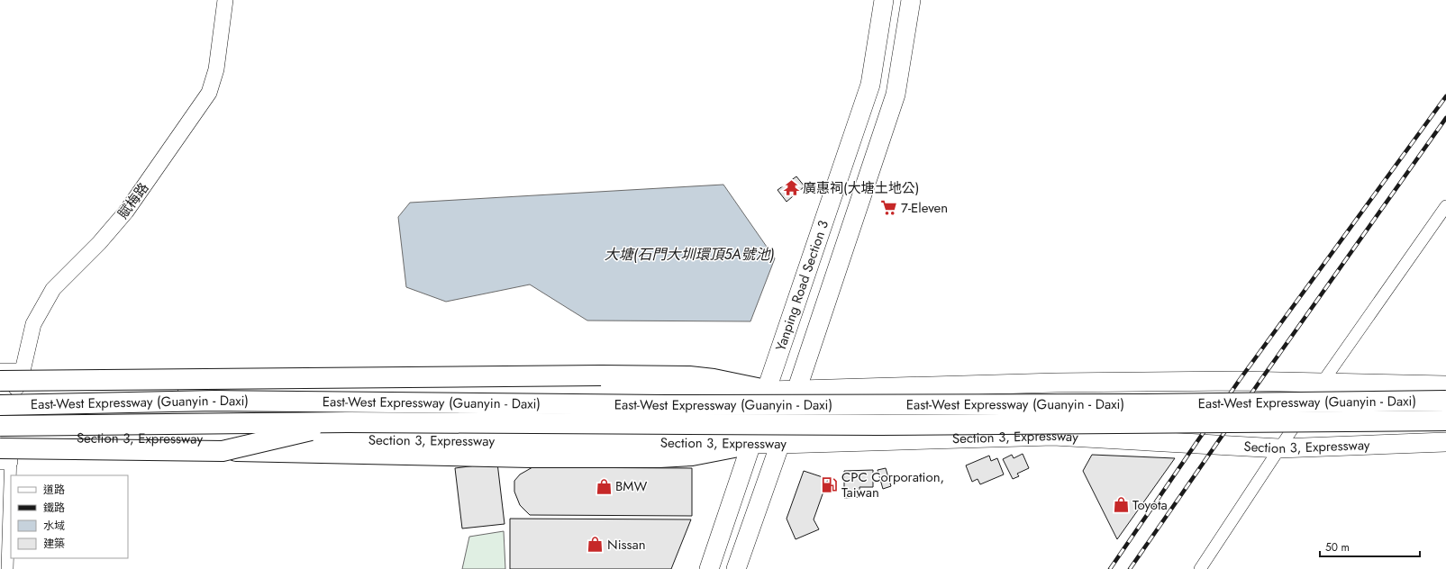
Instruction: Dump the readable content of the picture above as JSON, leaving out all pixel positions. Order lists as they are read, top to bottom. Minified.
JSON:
{"streets":{"highway":["East-West Expressway (Guanyin - Daxi)"],"main road":["Yanping Road Section 3","Section 3, Expressway"],"street":["賦梅路"]},"crossings":[["Yanping Road Section 3","Section 3, Expressway"],["East-West Expressway (Guanyin - Daxi)","Section 3, Expressway"]],"water":["大塘(石門大圳環頂5A號池)"],"places":{"temple":["廣惠祠(大塘土地公)"],"supermarket":["7-Eleven"],"fuel station":["CPC Corporation, Taiwan"],"shop":["BMW","Toyota","Nissan"]},"legend":["道路","鐵路","水域","建築"],"scale_bar":"50 m"}
